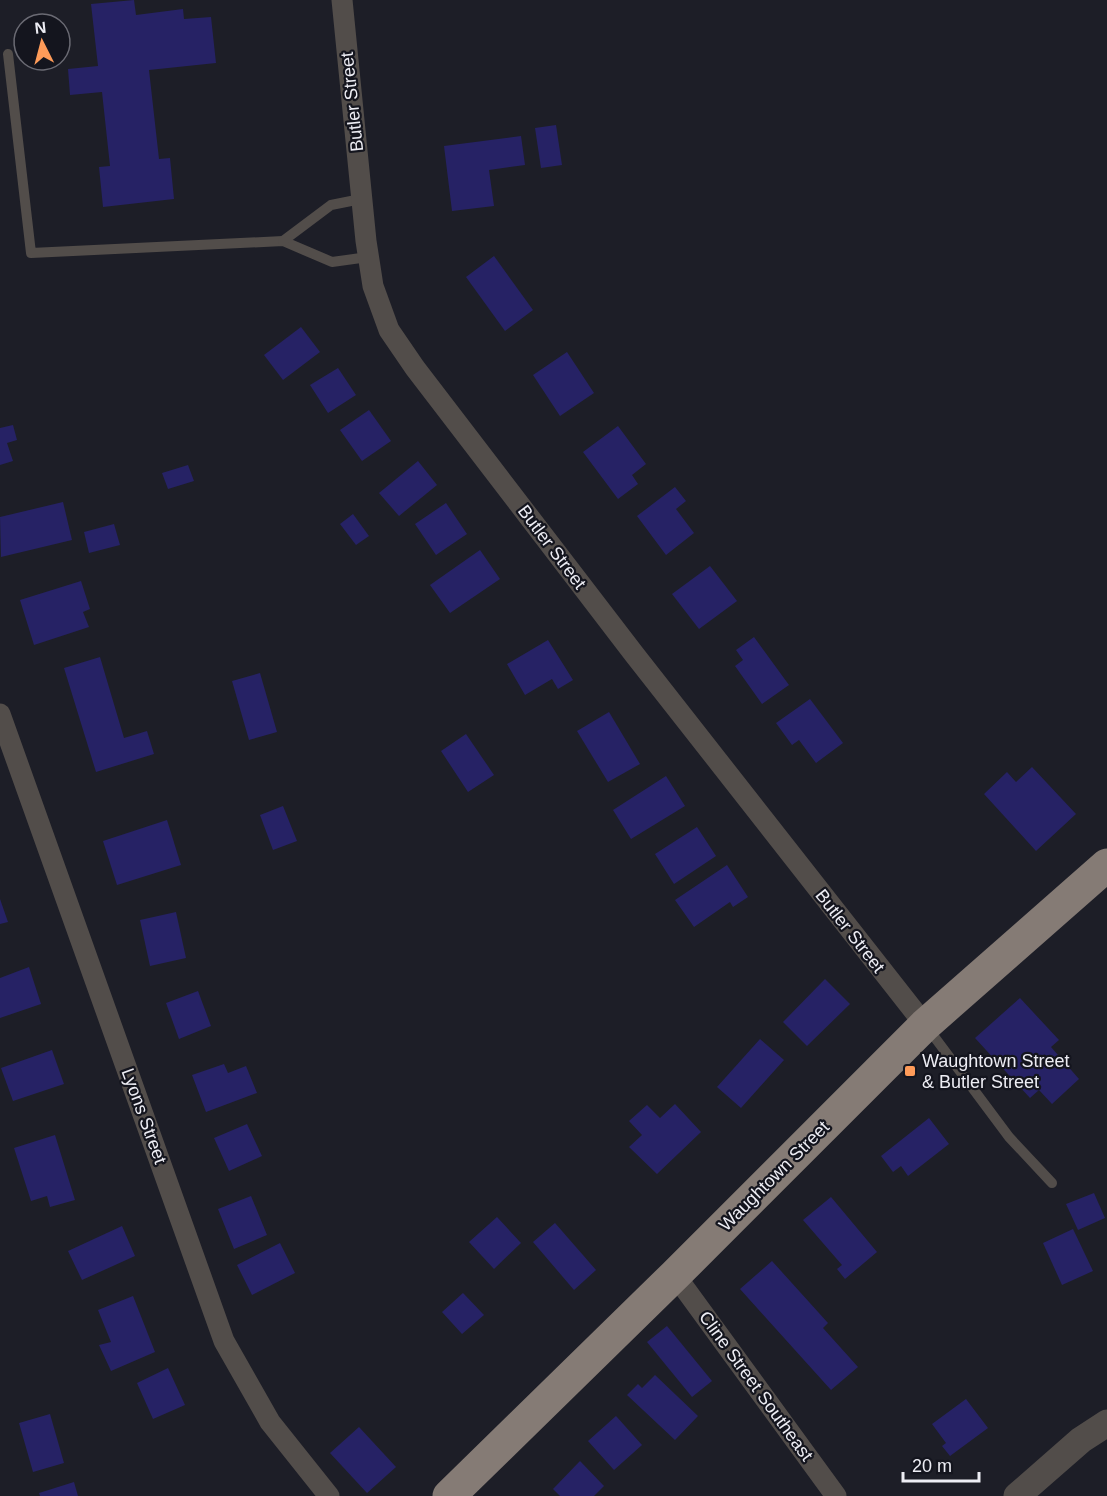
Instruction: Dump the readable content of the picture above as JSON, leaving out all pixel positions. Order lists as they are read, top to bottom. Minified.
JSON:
{"streets":{"main road":["Waughtown Street"],"street":["Butler Street","Lyons Street","Cline Street Southeast"]},"crossings":[["Butler Street","Waughtown Street"],["Waughtown Street","Cline Street Southeast"]],"places":{"transit":["Waughtown Street & Butler Street"]},"scale_bar":"20 m","north":"top"}
